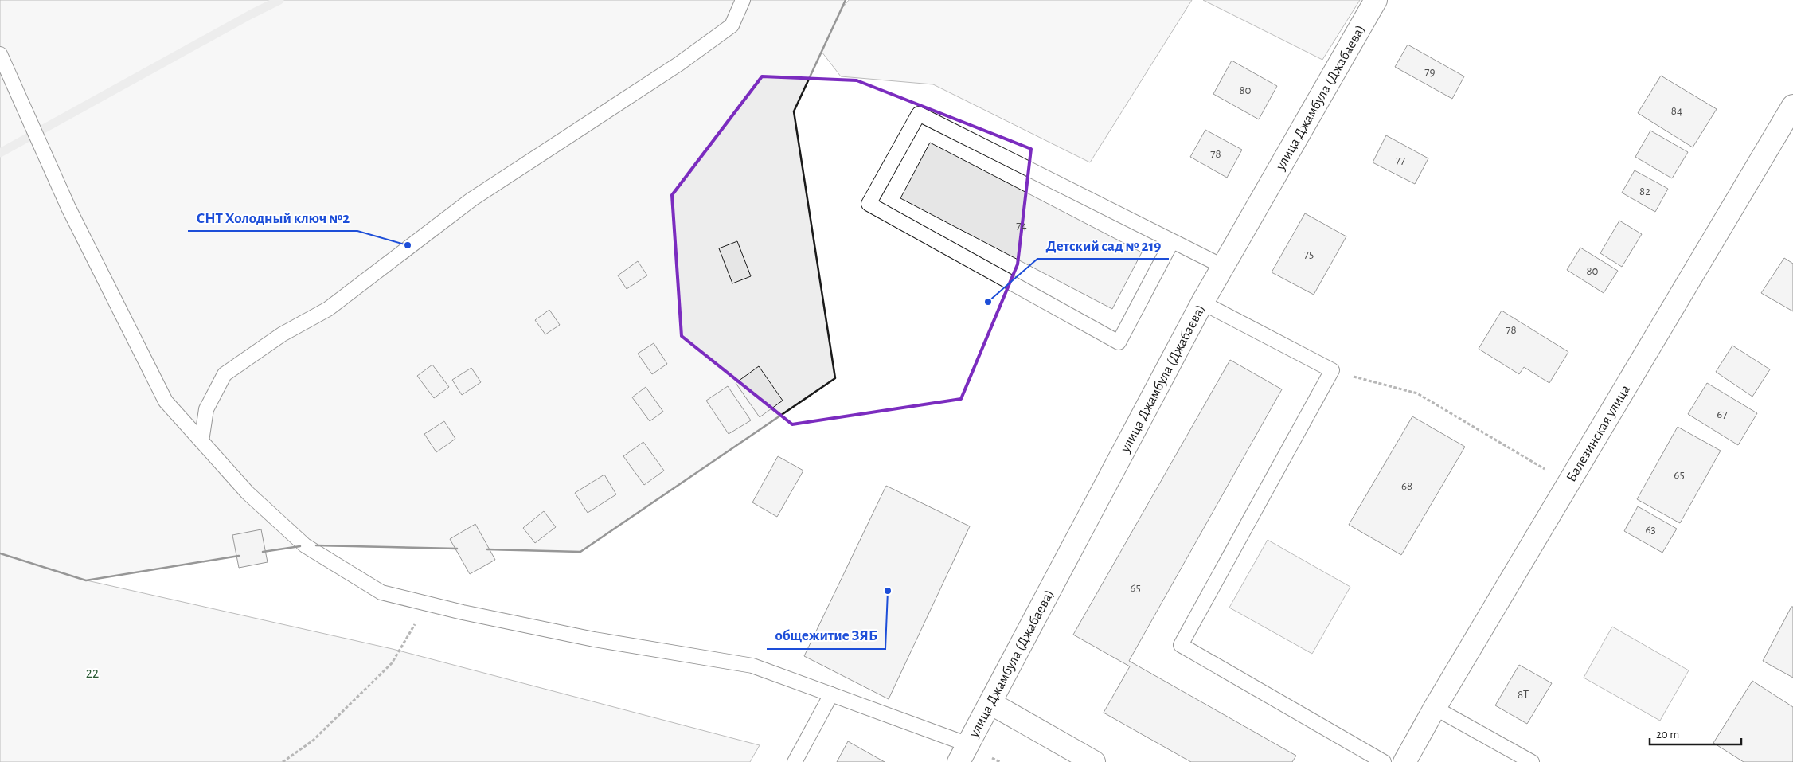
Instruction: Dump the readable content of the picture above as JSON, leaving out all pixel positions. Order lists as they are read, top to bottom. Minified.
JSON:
{"streets":{"street":["улица Джамбула (Джабаева)","Балезинская улица"]},"parks":["22"],"places":["СНТ Холодный ключ №2","Детский сад № 219","общежитие ЗЯБ"],"house_numbers":["79","80","84","78","77","82","74","75","80","78","67","65","68","63","65","8Т"],"scale_bar":"20 m"}
